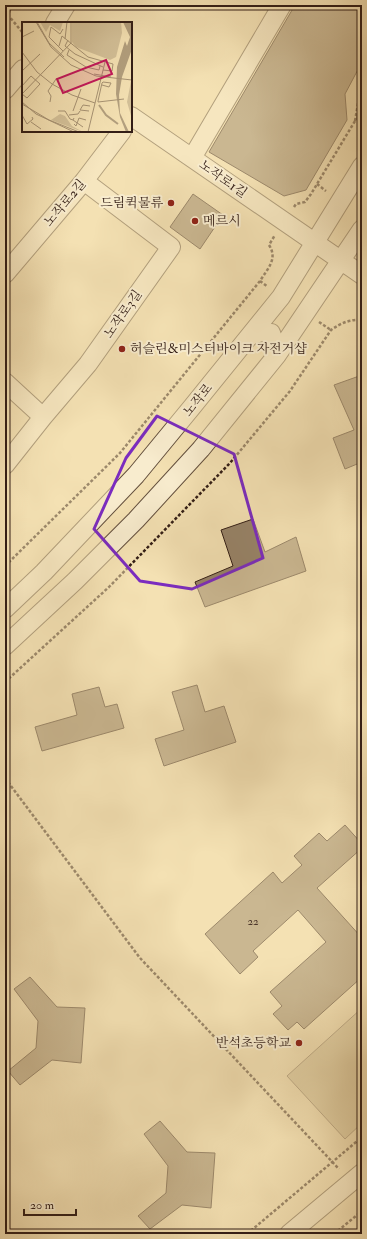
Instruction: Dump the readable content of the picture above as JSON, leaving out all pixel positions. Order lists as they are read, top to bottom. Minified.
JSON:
{"streets":{"street":["노작로1길","노작로2길","노작로3길","노작로"]},"crossings":[["노작로1길","노작로"],["노작로2길","노작로3길"]],"places":["드림퀵물류","메르시","허슬린&미스터바이크 자전거샵","반석초등학교"],"house_numbers":["22"],"scale_bar":"20 m"}
